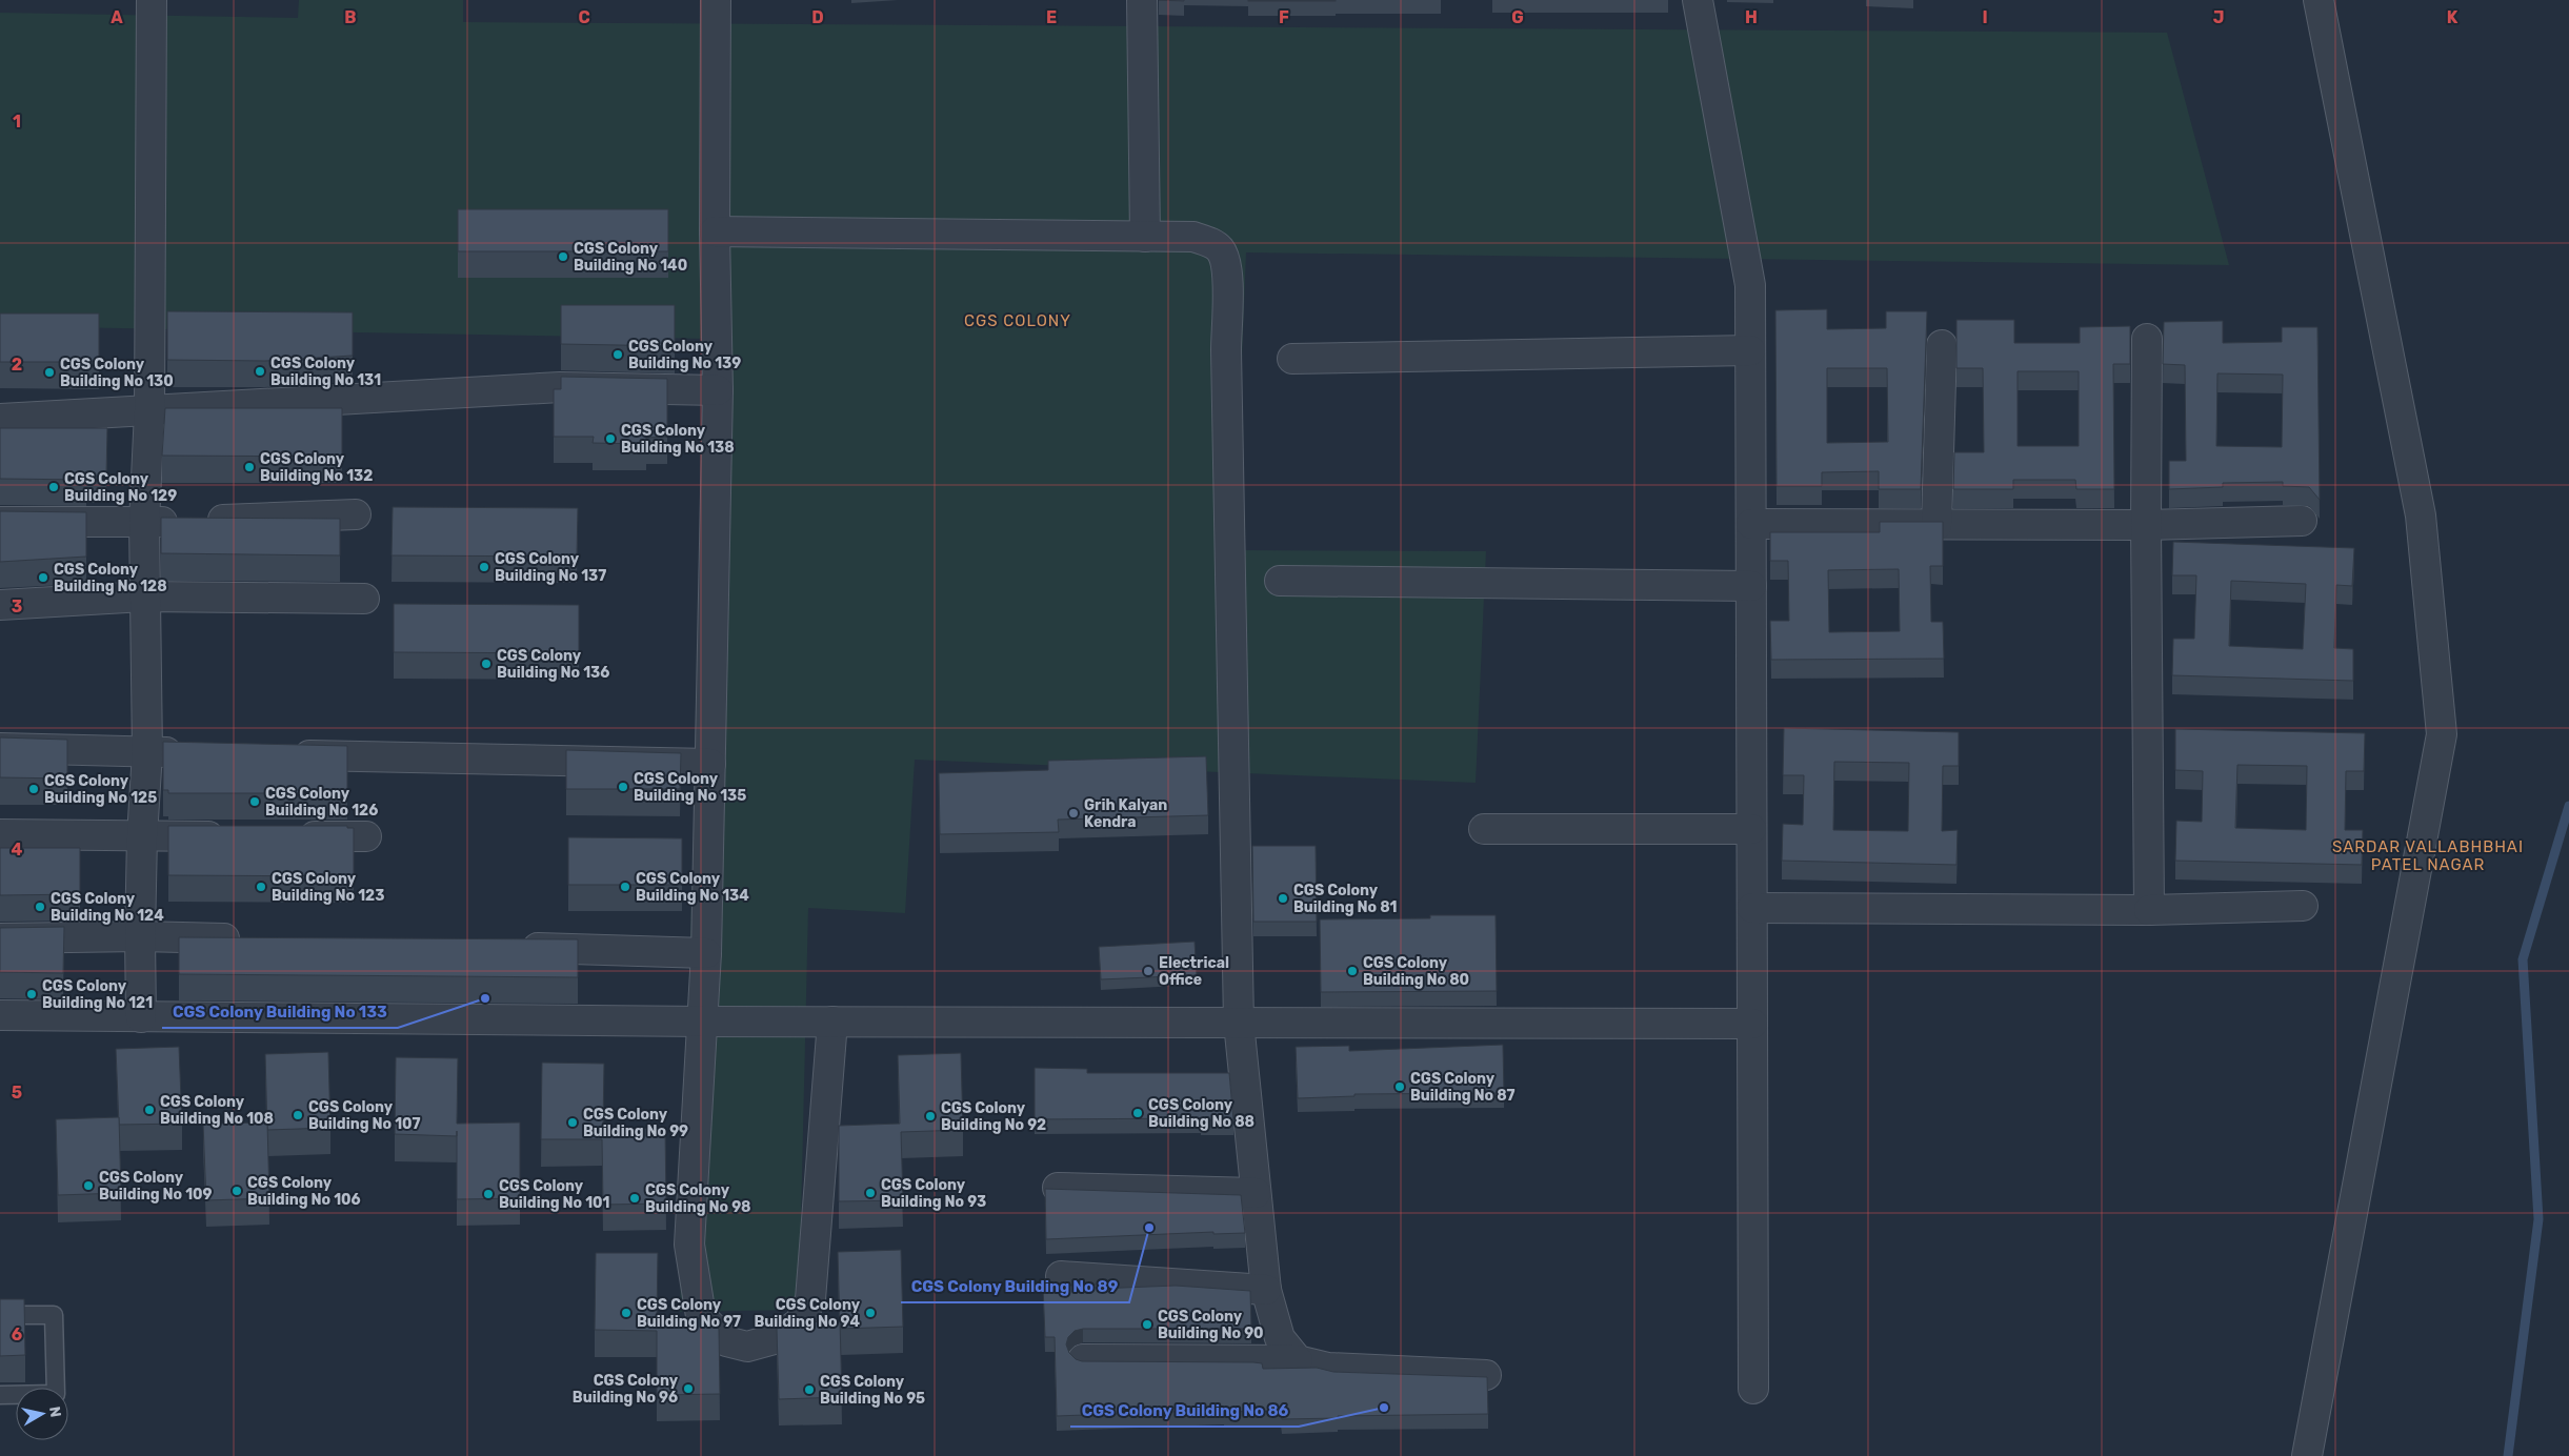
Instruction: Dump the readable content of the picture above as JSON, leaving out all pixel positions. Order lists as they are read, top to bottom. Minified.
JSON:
{"districts":["CGS COLONY","SARDAR VALLABHBHAI PATEL NAGAR"],"places":["CGS Colony Building No 140","CGS Colony Building No 139","CGS Colony Building No 131","CGS Colony Building No 130","CGS Colony Building No 138","CGS Colony Building No 132","CGS Colony Building No 129","CGS Colony Building No 137","CGS Colony Building No 128","CGS Colony Building No 136","CGS Colony Building No 135","CGS Colony Building No 125","CGS Colony Building No 126","Grih Kalyan Kendra","CGS Colony Building No 123","CGS Colony Building No 134","CGS Colony Building No 81","CGS Colony Building No 124","Electrical Office","CGS Colony Building No 80","CGS Colony Building No 121","CGS Colony Building No 133","CGS Colony Building No 87","CGS Colony Building No 108","CGS Colony Building No 88","CGS Colony Building No 107","CGS Colony Building No 92","CGS Colony Building No 99","CGS Colony Building No 109","CGS Colony Building No 106","CGS Colony Building No 93","CGS Colony Building No 101","CGS Colony Building No 98","CGS Colony Building No 89","CGS Colony Building No 97","CGS Colony Building No 94","CGS Colony Building No 90","CGS Colony Building No 96","CGS Colony Building No 95","CGS Colony Building No 86"],"north":"right","grid":{"columns":["A","B","C","D","E","F","G","H","I","J","K"],"rows":["1","2","3","4","5","6"]}}
